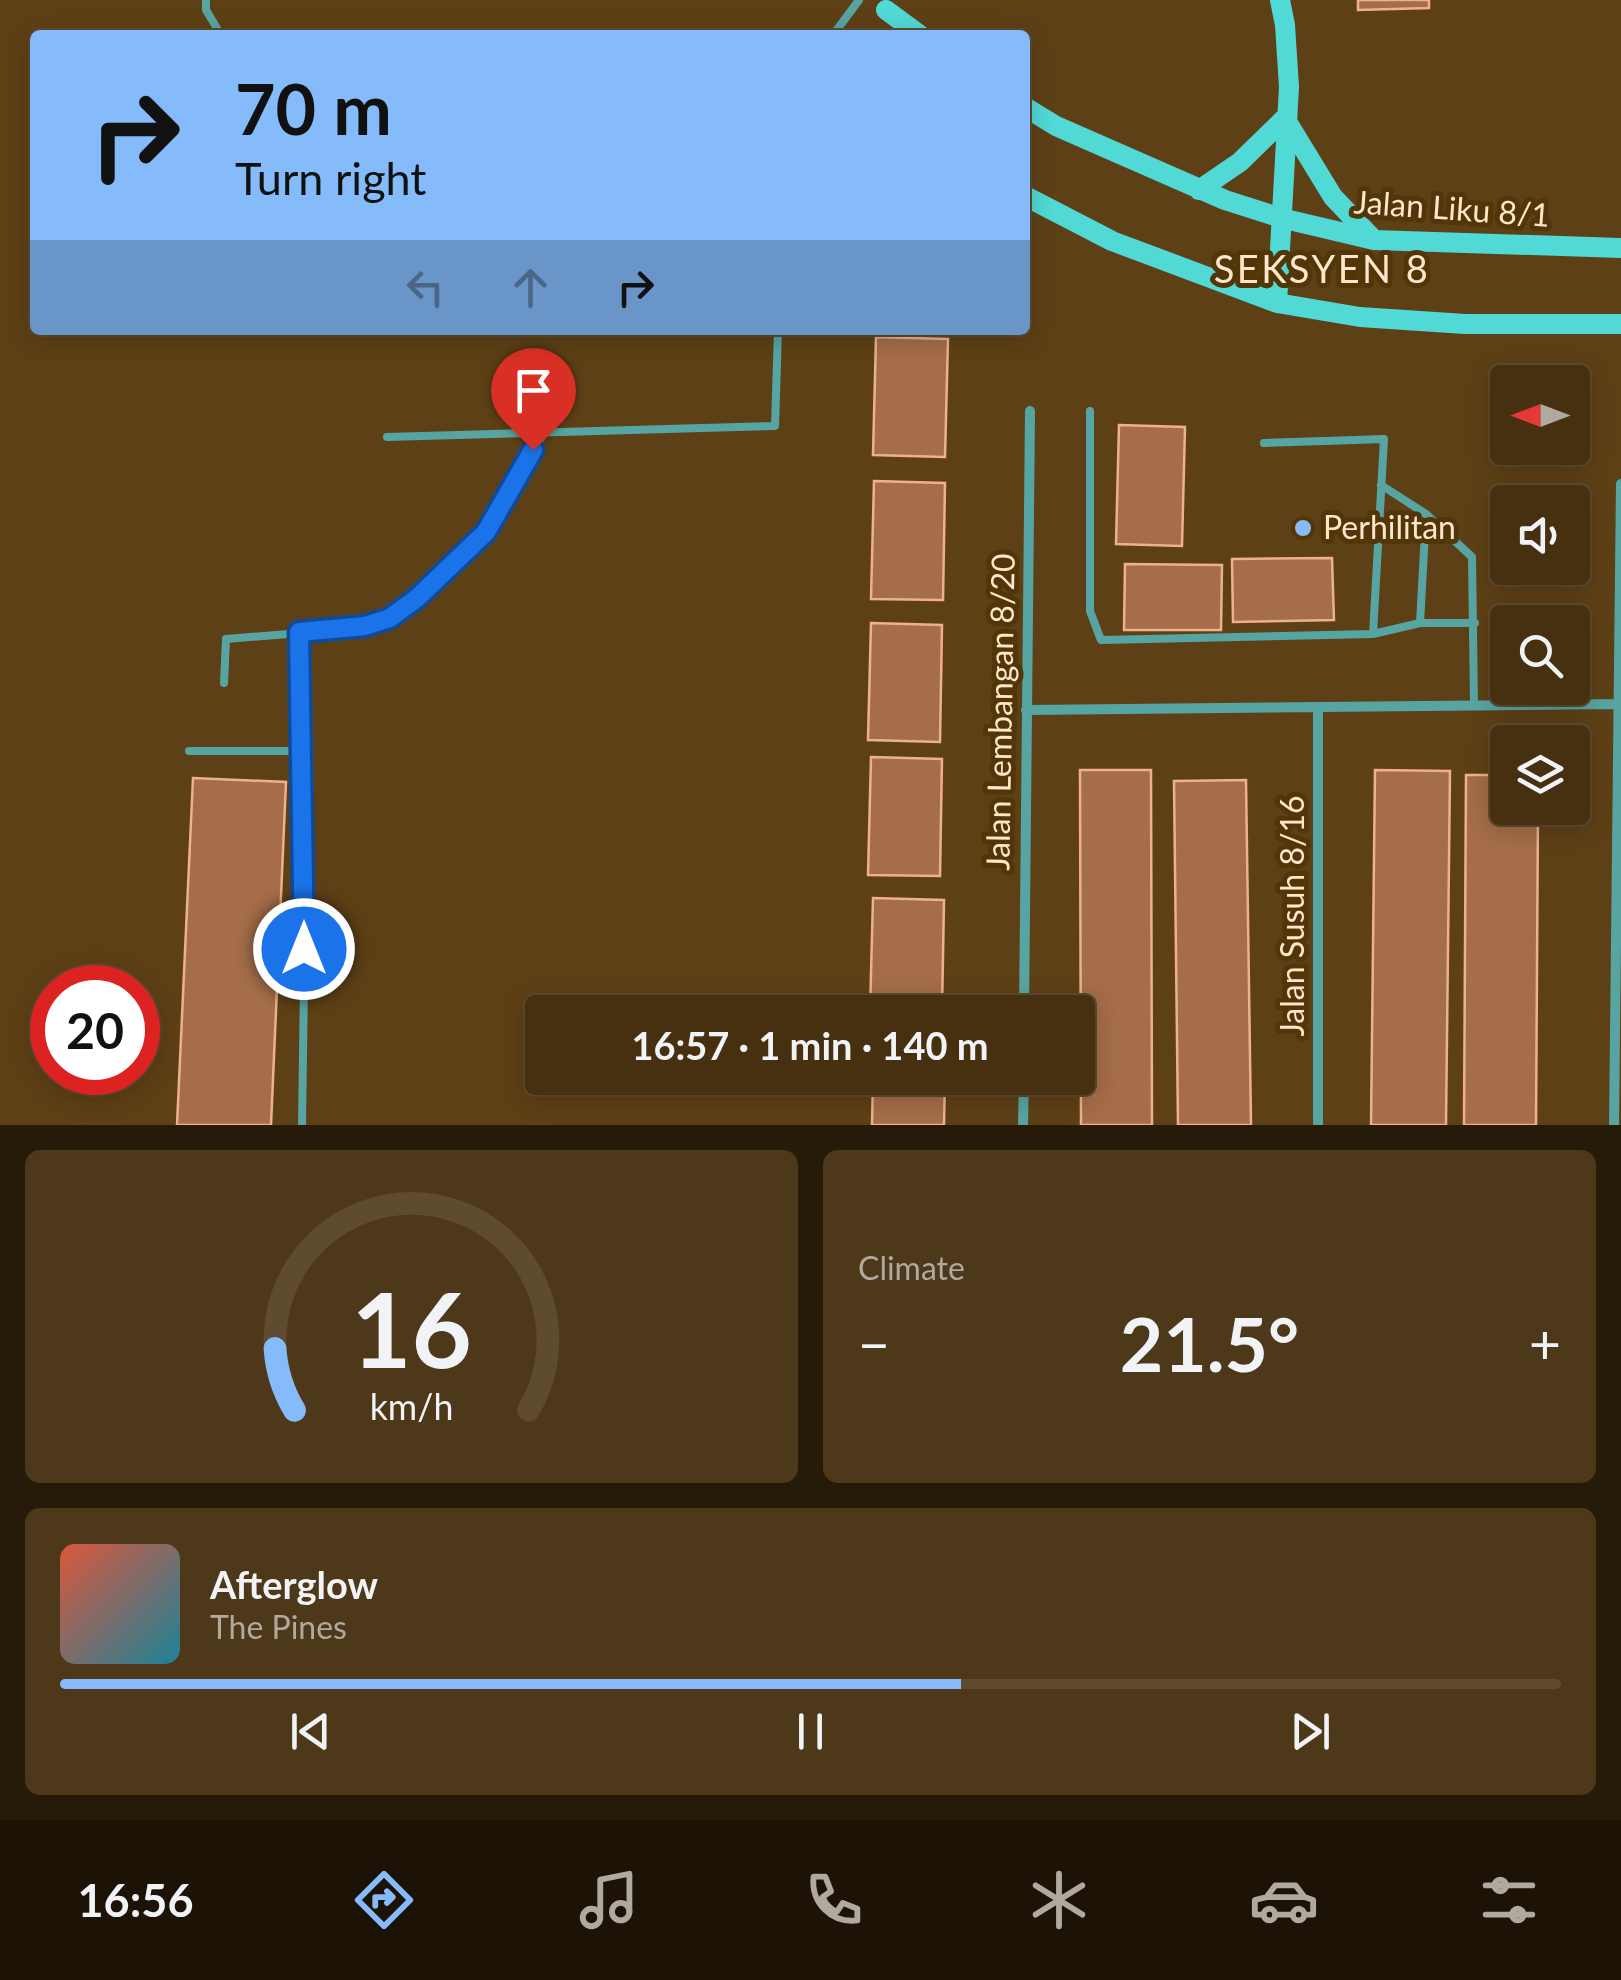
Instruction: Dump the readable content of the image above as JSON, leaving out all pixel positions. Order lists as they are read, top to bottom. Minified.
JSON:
{"streets":{"street":["Jalan Liku 8/1","Jalan Lembangan 8/20","Jalan Susuh 8/16"]},"districts":["SEKSYEN 8"],"places":["Perhilitan"],"north":"left","page":{"turn":["70 m","Turn right"],"limit":"20","trip":"16:57 · 1 min · 140 m","tile":"Climate","heat":["−","21.5°","+"],"song":["Afterglow","The Pines"],"tabs":"16:56","gauge":["16","km/h"]}}
